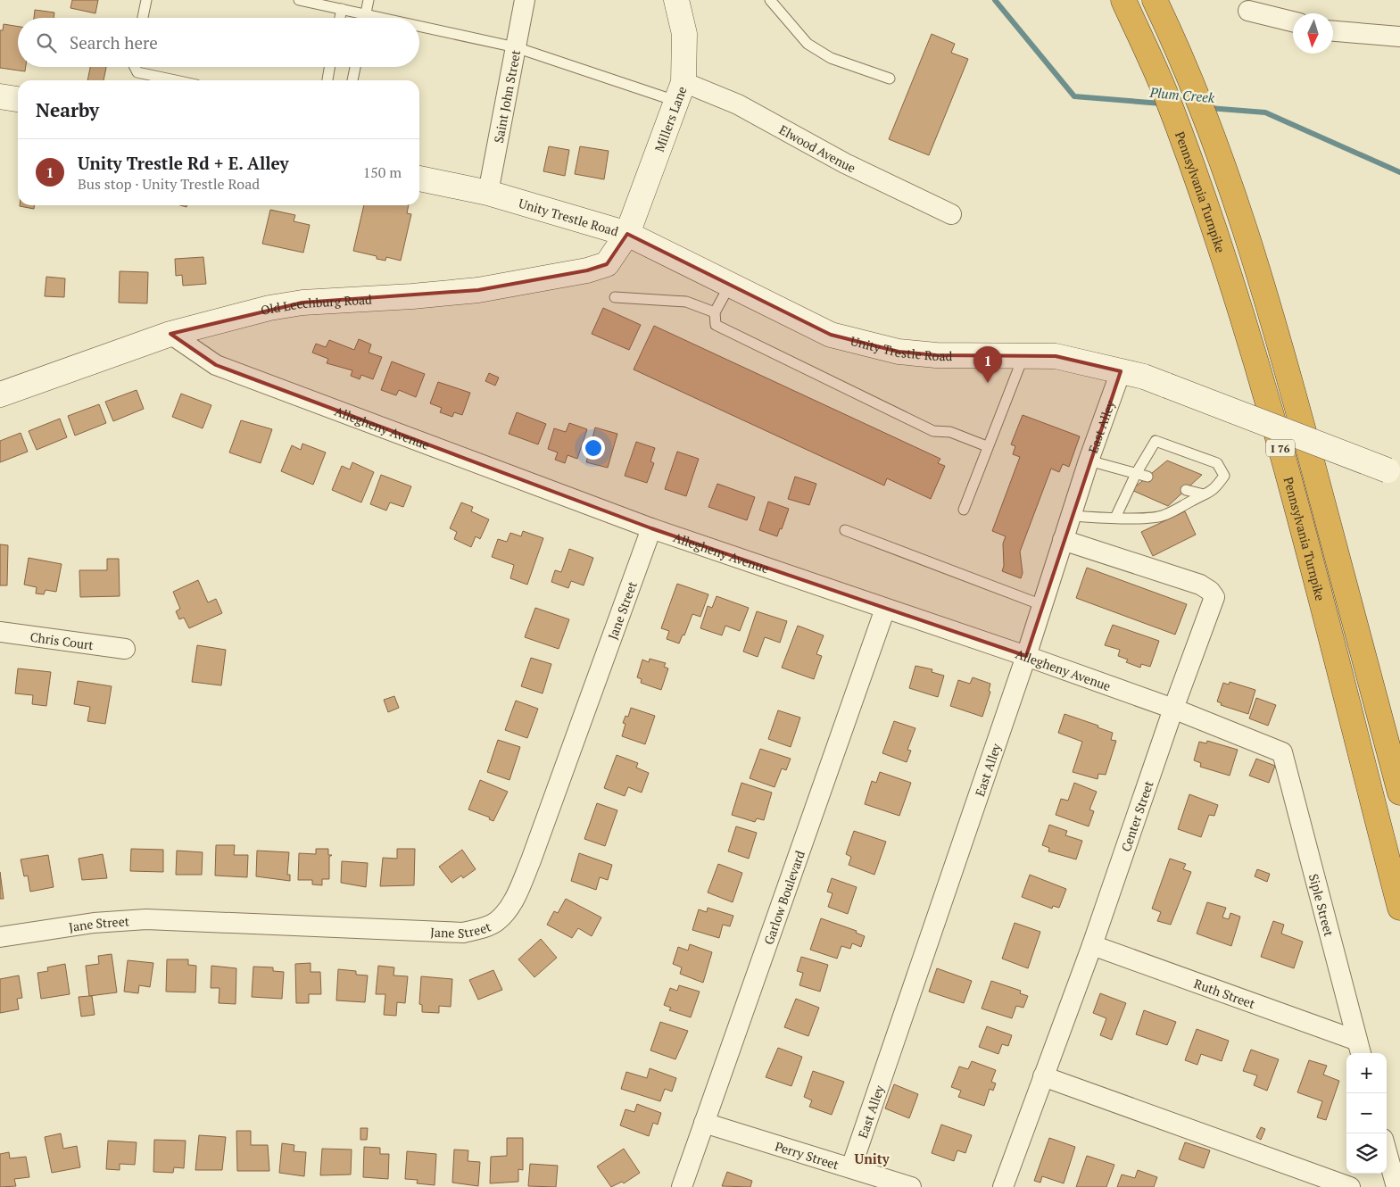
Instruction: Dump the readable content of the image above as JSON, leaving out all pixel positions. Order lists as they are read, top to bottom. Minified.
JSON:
{"streets":{"highway":["Pennsylvania Turnpike","I 76"],"street":["Saint John Street","Millers Lane","Elwood Avenue","Unity Trestle Road","Old Leechburg Road","East Alley","Allegheny Avenue","Jane Street","Chris Court","Center Street","Garlow Boulevard","Siple Street","Ruth Street","Perry Street"]},"crossings":[["Saint John Street","Unity Trestle Road"],["Millers Lane","Elwood Avenue"],["Millers Lane","Unity Trestle Road"],["Millers Lane","Old Leechburg Road"],["Unity Trestle Road","Old Leechburg Road"],["Unity Trestle Road","East Alley"],["Old Leechburg Road","Allegheny Avenue"],["East Alley","Allegheny Avenue"],["East Alley","Center Street"],["East Alley","Perry Street"],["Allegheny Avenue","Jane Street"],["Allegheny Avenue","Center Street"],["Allegheny Avenue","Garlow Boulevard"],["Allegheny Avenue","Siple Street"],["Center Street","Ruth Street"],["Garlow Boulevard","Perry Street"],["Siple Street","Ruth Street"]],"districts":["Unity"],"water":["Plum Creek"],"north":"bottom","page":{"search":"Search here","heading":"Nearby","list":[{"mark":"1","name":"Unity Trestle Rd + E. Alley","note":"Bus stop · Unity Trestle Road","value":"150 m"}],"pins":"1","map_buttons":["+","−"]}}
